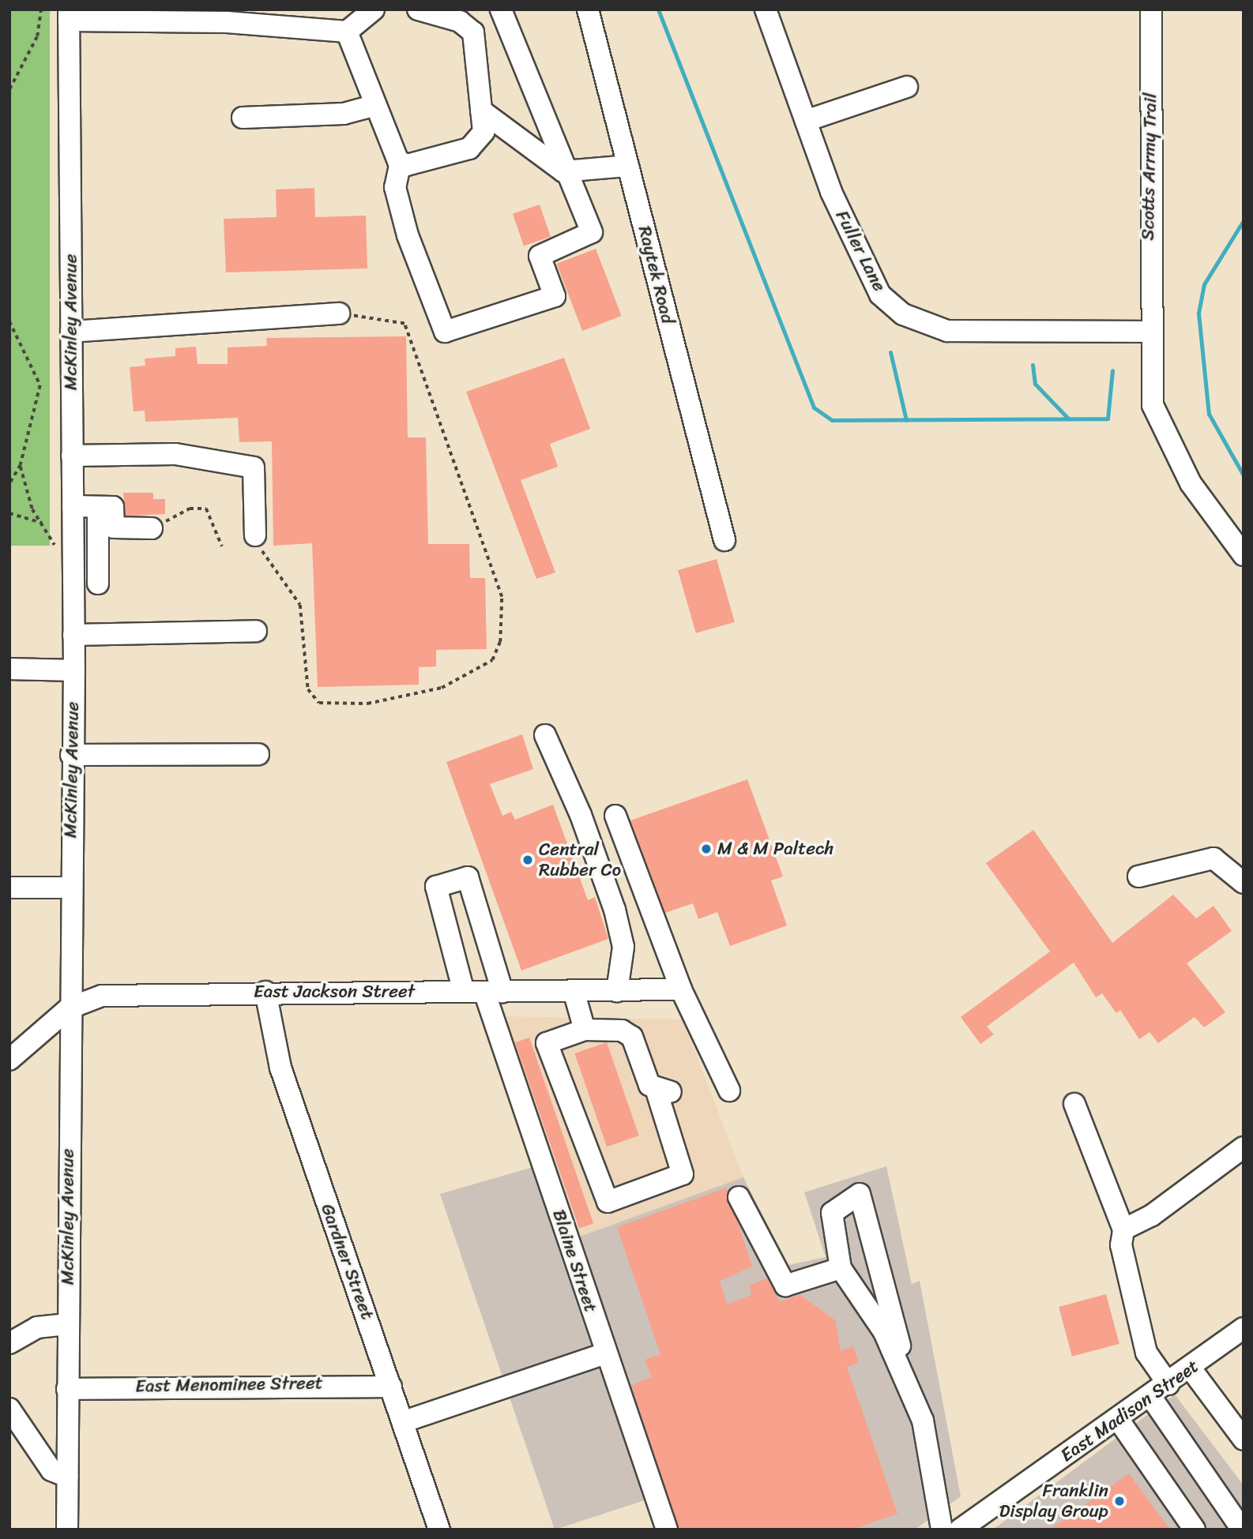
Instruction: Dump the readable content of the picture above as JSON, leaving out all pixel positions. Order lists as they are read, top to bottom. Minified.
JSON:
{"streets":{"street":["Scotts Arrmy Trail","Fuller Lane","Raytek Road","McKinley Avenue","East Jackson Street","Blaine Street","Gardner Street","East Menominee Street","East Madison Street"]},"crossings":[["Scotts Arrmy Trail","Fuller Lane"],["McKinley Avenue","East Jackson Street"],["McKinley Avenue","East Menominee Street"],["East Jackson Street","Blaine Street"],["East Jackson Street","Gardner Street"],["Gardner Street","East Menominee Street"]],"places":["M & M Paltech","Central Rubber Co","Franklin Display Group"]}
